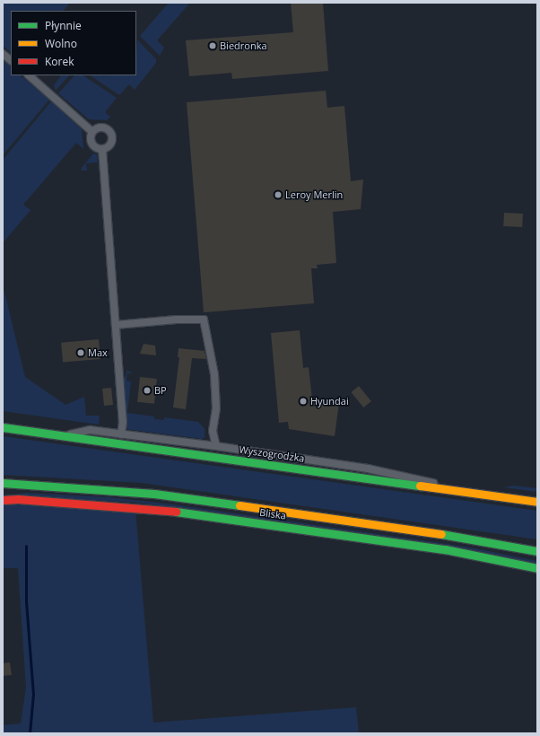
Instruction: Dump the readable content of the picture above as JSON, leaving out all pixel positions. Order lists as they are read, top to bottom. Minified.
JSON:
{"streets":{"main road":["Wyszogrodzka","Bliska"]},"places":["Biedronka","Leroy Merlin","Max","BP","Hyundai"],"legend":["Płynnie","Wolno","Korek"]}
